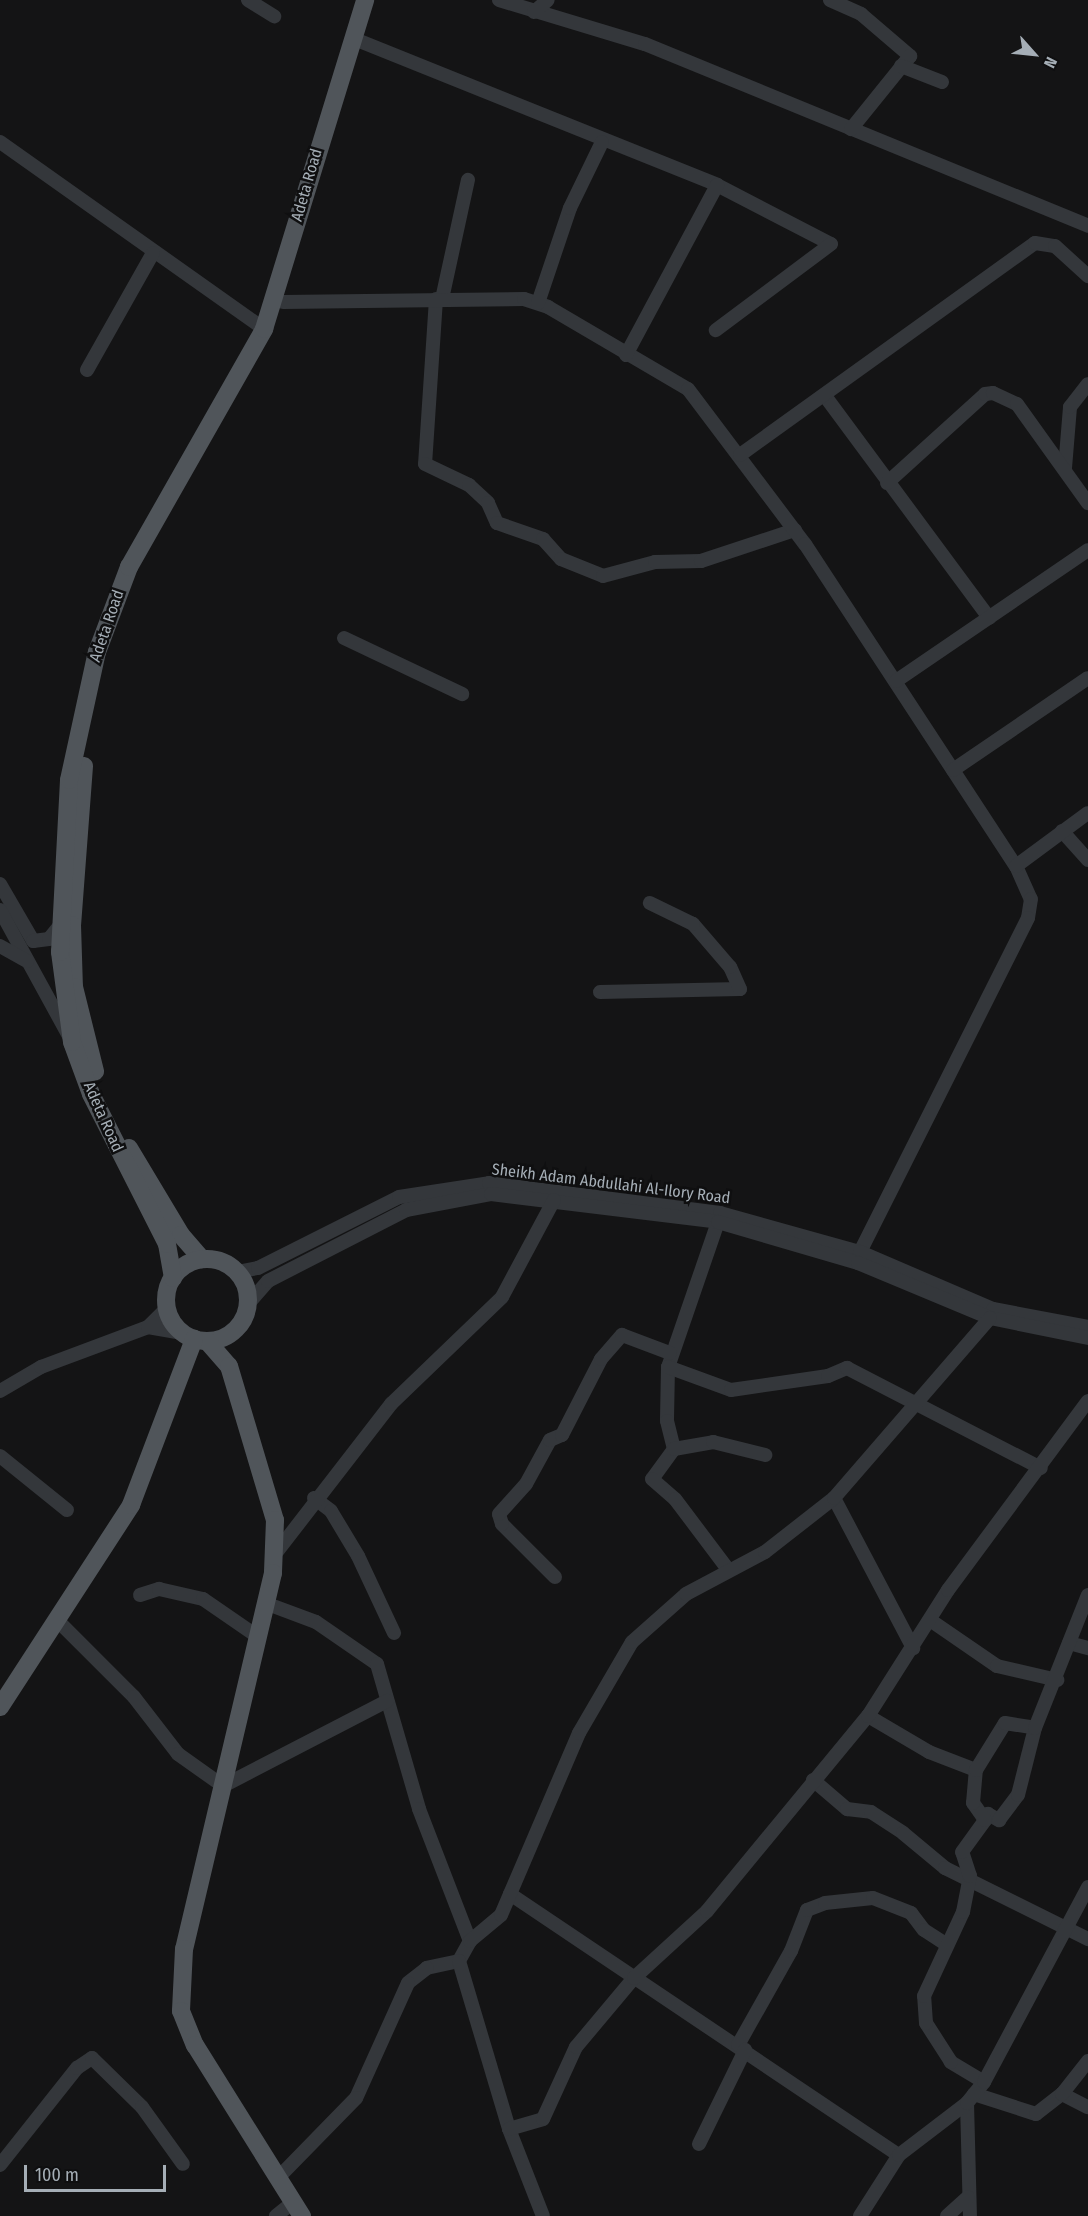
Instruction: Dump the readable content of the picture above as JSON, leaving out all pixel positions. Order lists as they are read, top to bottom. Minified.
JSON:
{"streets":{"main road":["Adeta Road"],"street":["Sheikh Adam Abdullahi Al-Ilory Road"]},"crossings":[["Adeta Road","Sheikh Adam Abdullahi Al-Ilory Road"]],"scale_bar":"100 m","north":"bottom right"}
